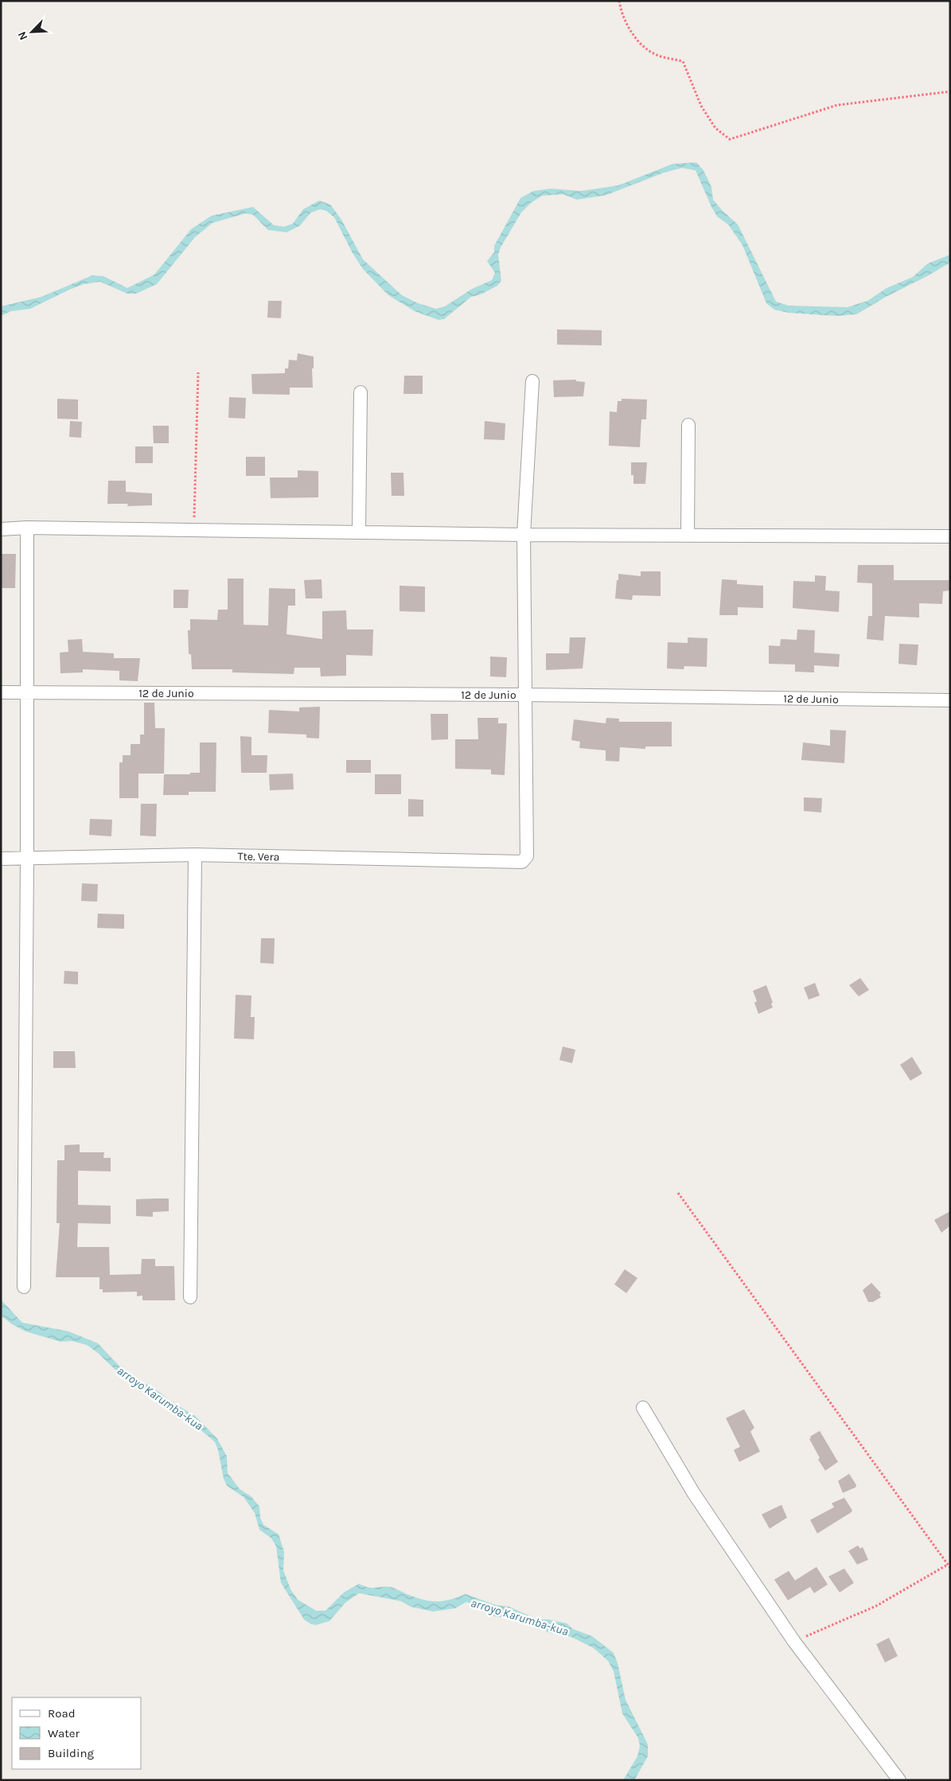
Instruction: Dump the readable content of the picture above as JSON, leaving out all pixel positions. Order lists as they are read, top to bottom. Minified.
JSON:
{"streets":{"street":["12 de Junio","Tte. Vera"]},"crossings":[["12 de Junio","Tte. Vera"]],"water":["arroyo Karumba-kua"],"legend":["Road","Water","Building"],"north":"bottom left"}
